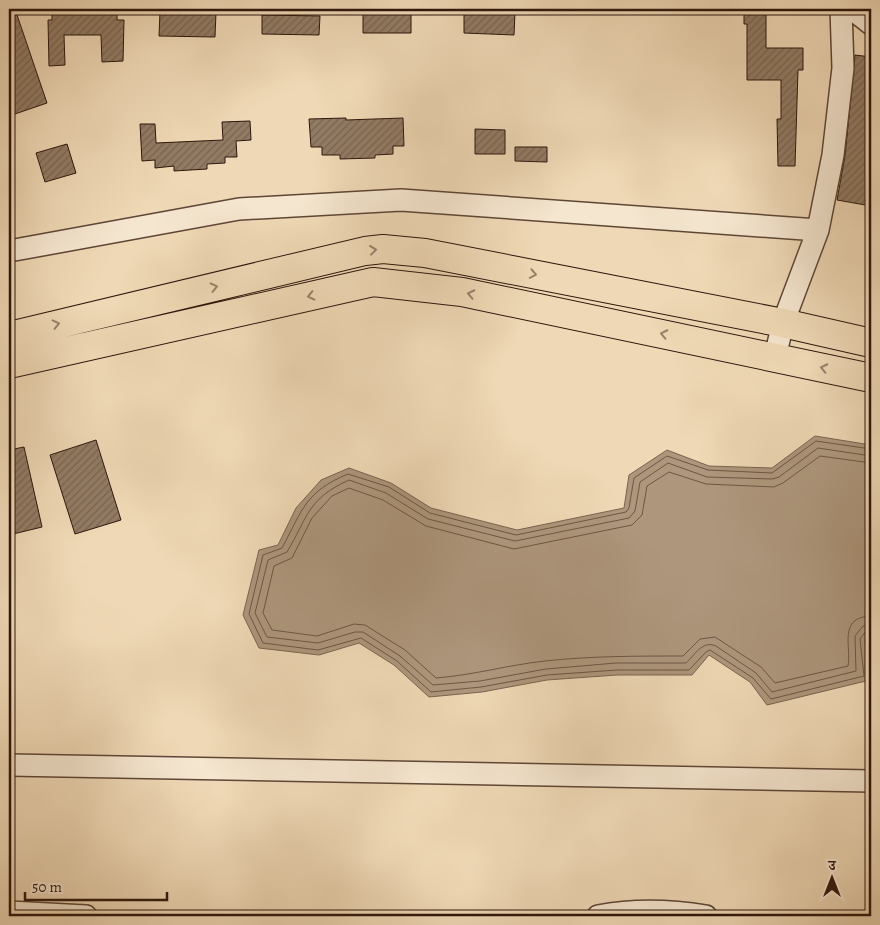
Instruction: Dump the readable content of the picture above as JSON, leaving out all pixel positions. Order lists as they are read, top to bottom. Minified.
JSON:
{"scale_bar":"50 m","north":"top"}
